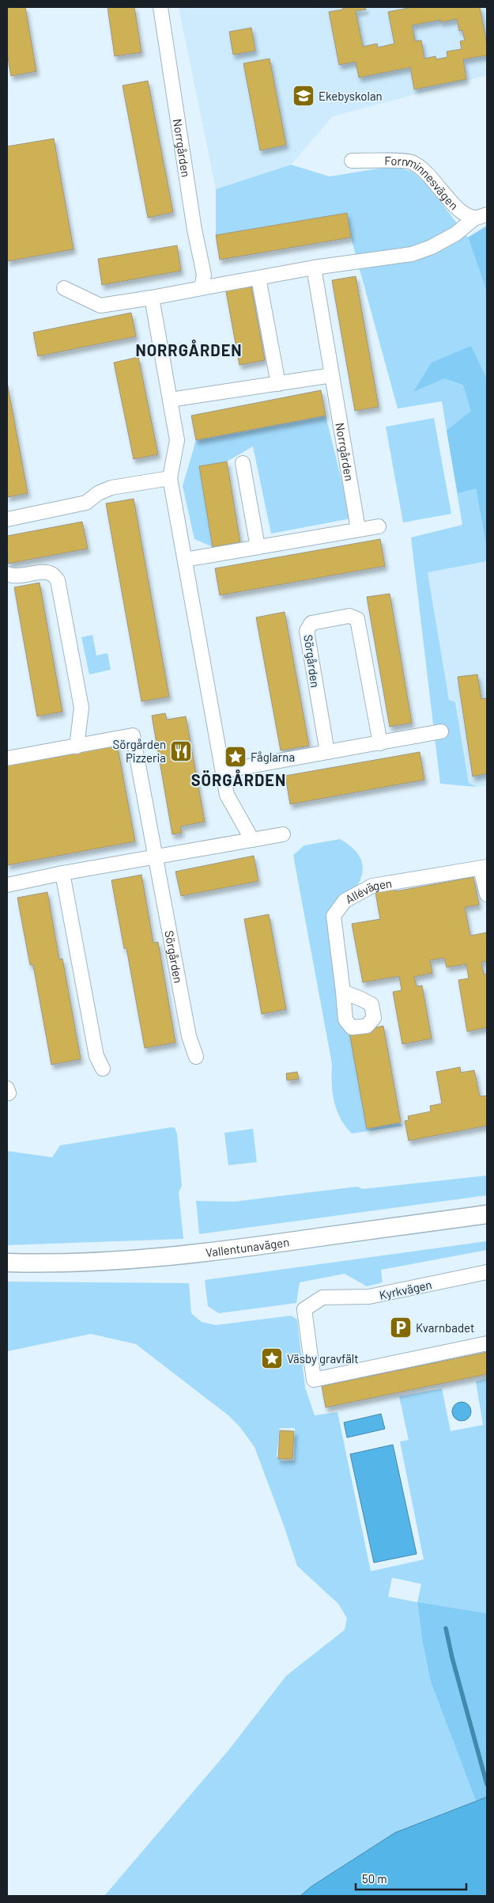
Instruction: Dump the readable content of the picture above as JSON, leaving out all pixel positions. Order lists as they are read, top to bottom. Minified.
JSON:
{"streets":{"main road":["Vallentunavägen"],"street":["Norrgården","Fornminnesvägen","Sörgården","Allévägen","Kyrkvägen"]},"districts":["NORRGÅRDEN","SÖRGÅRDEN"],"places":{"school or university":["Ekebyskolan"],"restaurant":["Sörgården Pizzeria"],"place":["Fåglarna","Väsby gravfält"],"parking":["Kvarnbadet"]},"scale_bar":"50 m"}
